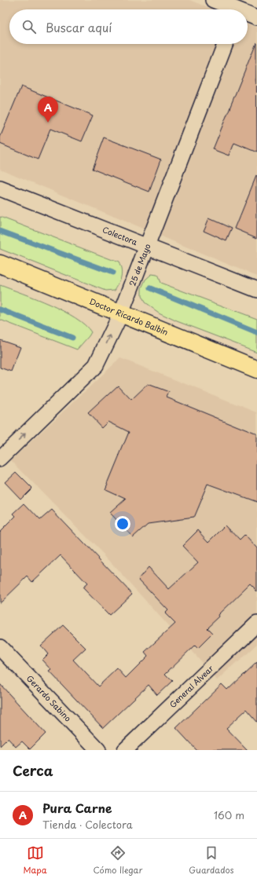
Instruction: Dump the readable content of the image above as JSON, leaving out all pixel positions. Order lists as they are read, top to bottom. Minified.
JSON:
{"streets":{"main road":["Doctor Ricardo Balbín"],"street":["Colectora","25 de Mayo","General Alvear","Gerardo Sabino"]},"crossings":[["Colectora","25 de Mayo"],["25 de Mayo","Doctor Ricardo Balbín"]],"one_way":["25 de Mayo"],"page":{"search":"Buscar aquí","pins":"A","heading":"Cerca","list":[{"mark":"A","name":"Pura Carne","note":"Tienda · Colectora","value":"160 m"}],"nav":["Mapa","Cómo llegar","Guardados"]}}
